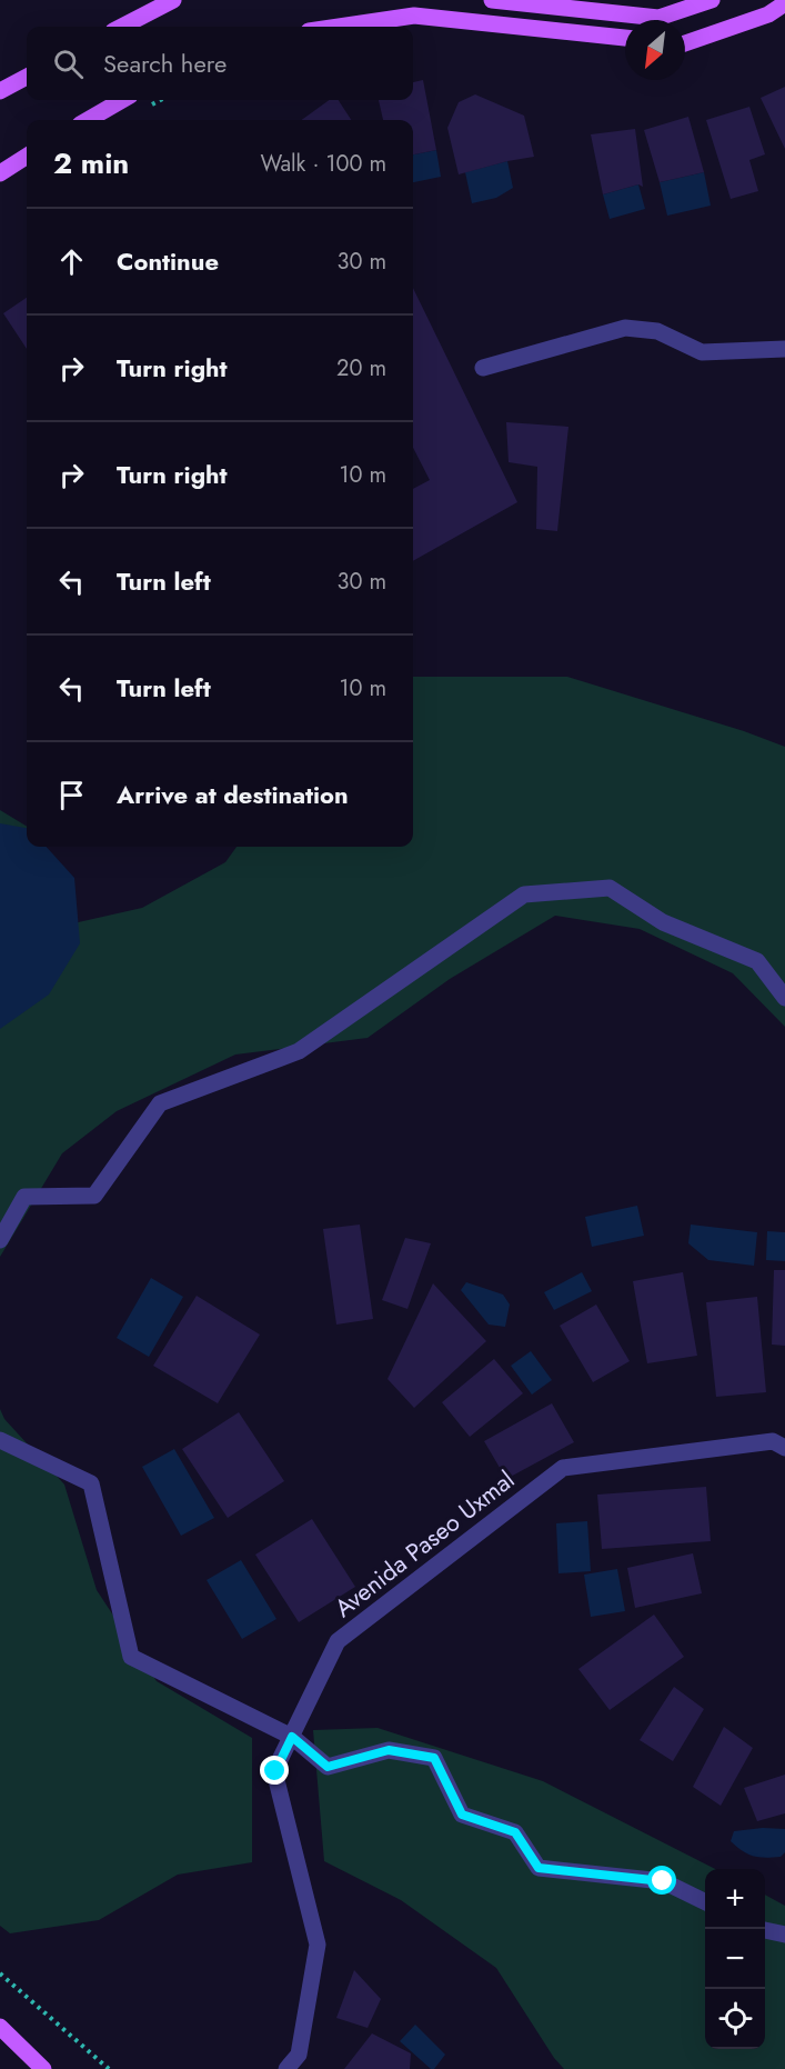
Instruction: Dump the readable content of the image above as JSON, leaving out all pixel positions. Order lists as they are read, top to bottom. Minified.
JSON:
{"streets":{"street":["Avenida Paseo Uxmal"]},"north":"bottom left","page":{"search":"Search here","heading":["2 min","Walk · 100 m"],"list":[["Continue","30 m"],["Turn right","20 m"],["Turn right","10 m"],["Turn left","30 m"],["Turn left","10 m"],"Arrive at destination"],"map_buttons":["+","−"]}}
